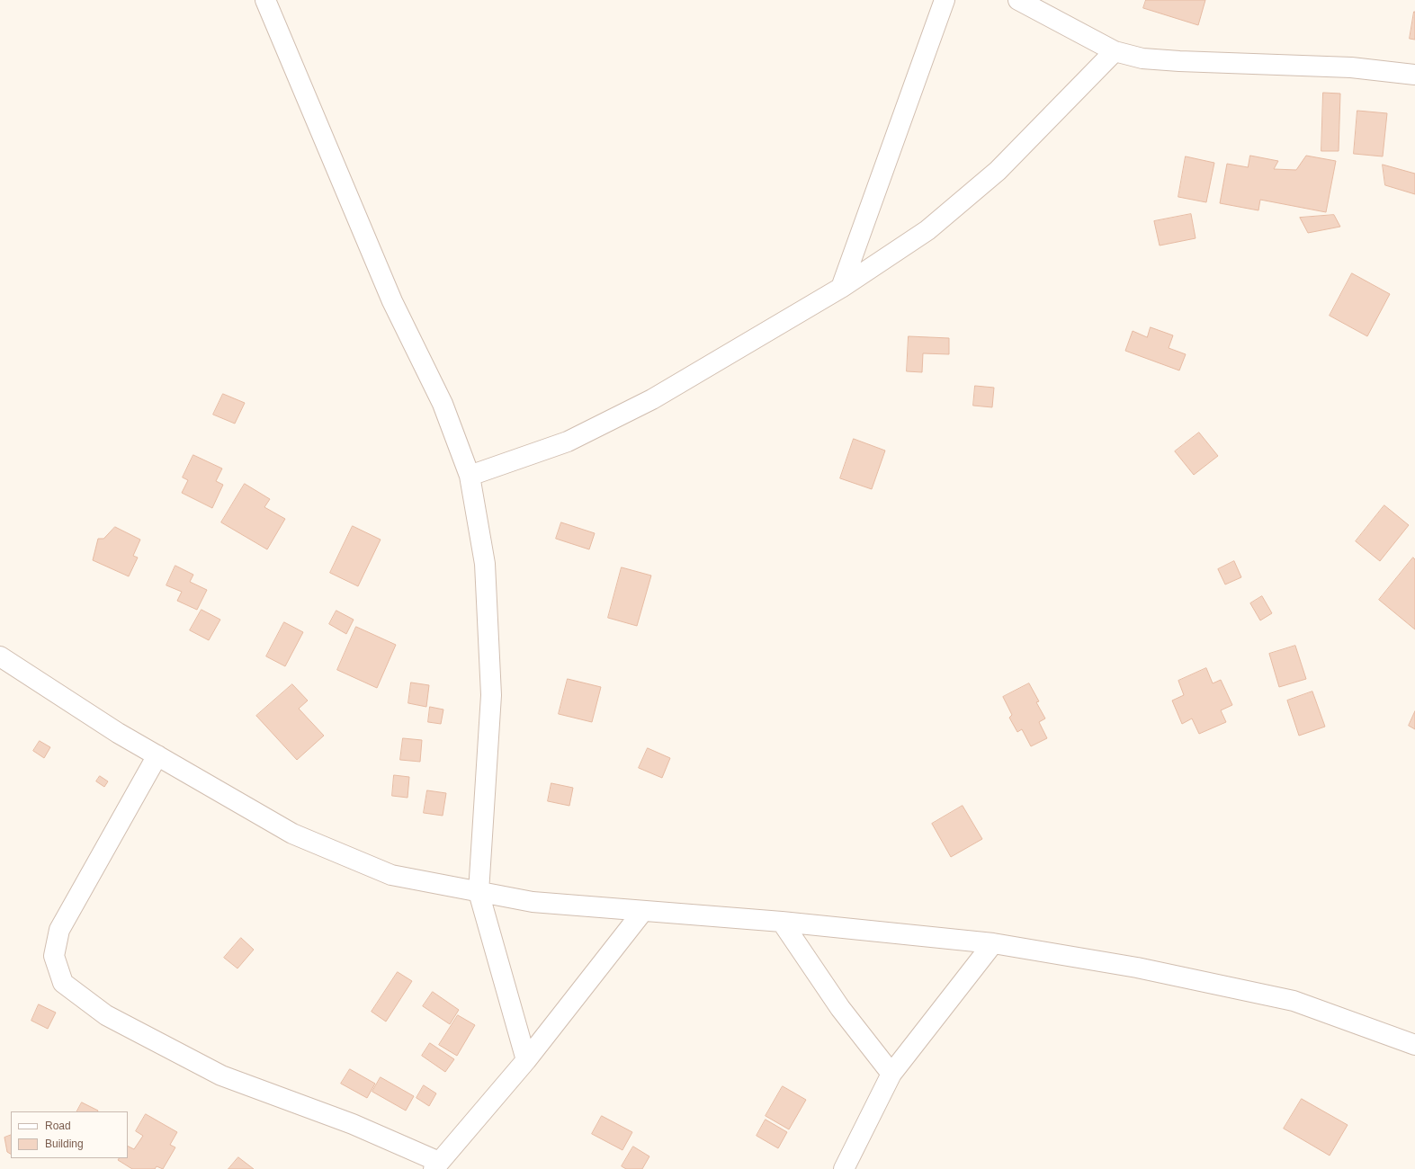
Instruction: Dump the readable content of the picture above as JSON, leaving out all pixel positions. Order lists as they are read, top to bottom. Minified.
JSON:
{"legend":["Road","Building"]}
